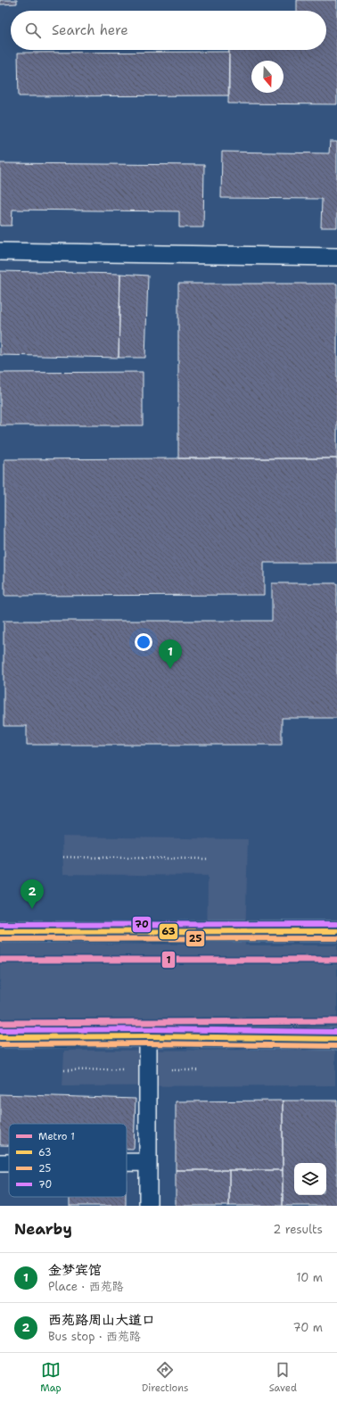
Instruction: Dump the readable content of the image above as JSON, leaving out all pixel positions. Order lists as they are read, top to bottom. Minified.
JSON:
{"lines":["transit line 70","transit line 63","transit line 25","metro line 1"],"legend":["Metro 1","63","25","70"],"north":"bottom","page":{"search":"Search here","pins":["1","2"],"heading":["Nearby","2 results"],"list":[{"mark":"1","name":"金梦宾馆","note":"Place · 西苑路","value":"10 m"},{"mark":"2","name":"西苑路周山大道口","note":"Bus stop · 西苑路","value":"70 m"}],"nav":["Map","Directions","Saved"]}}
